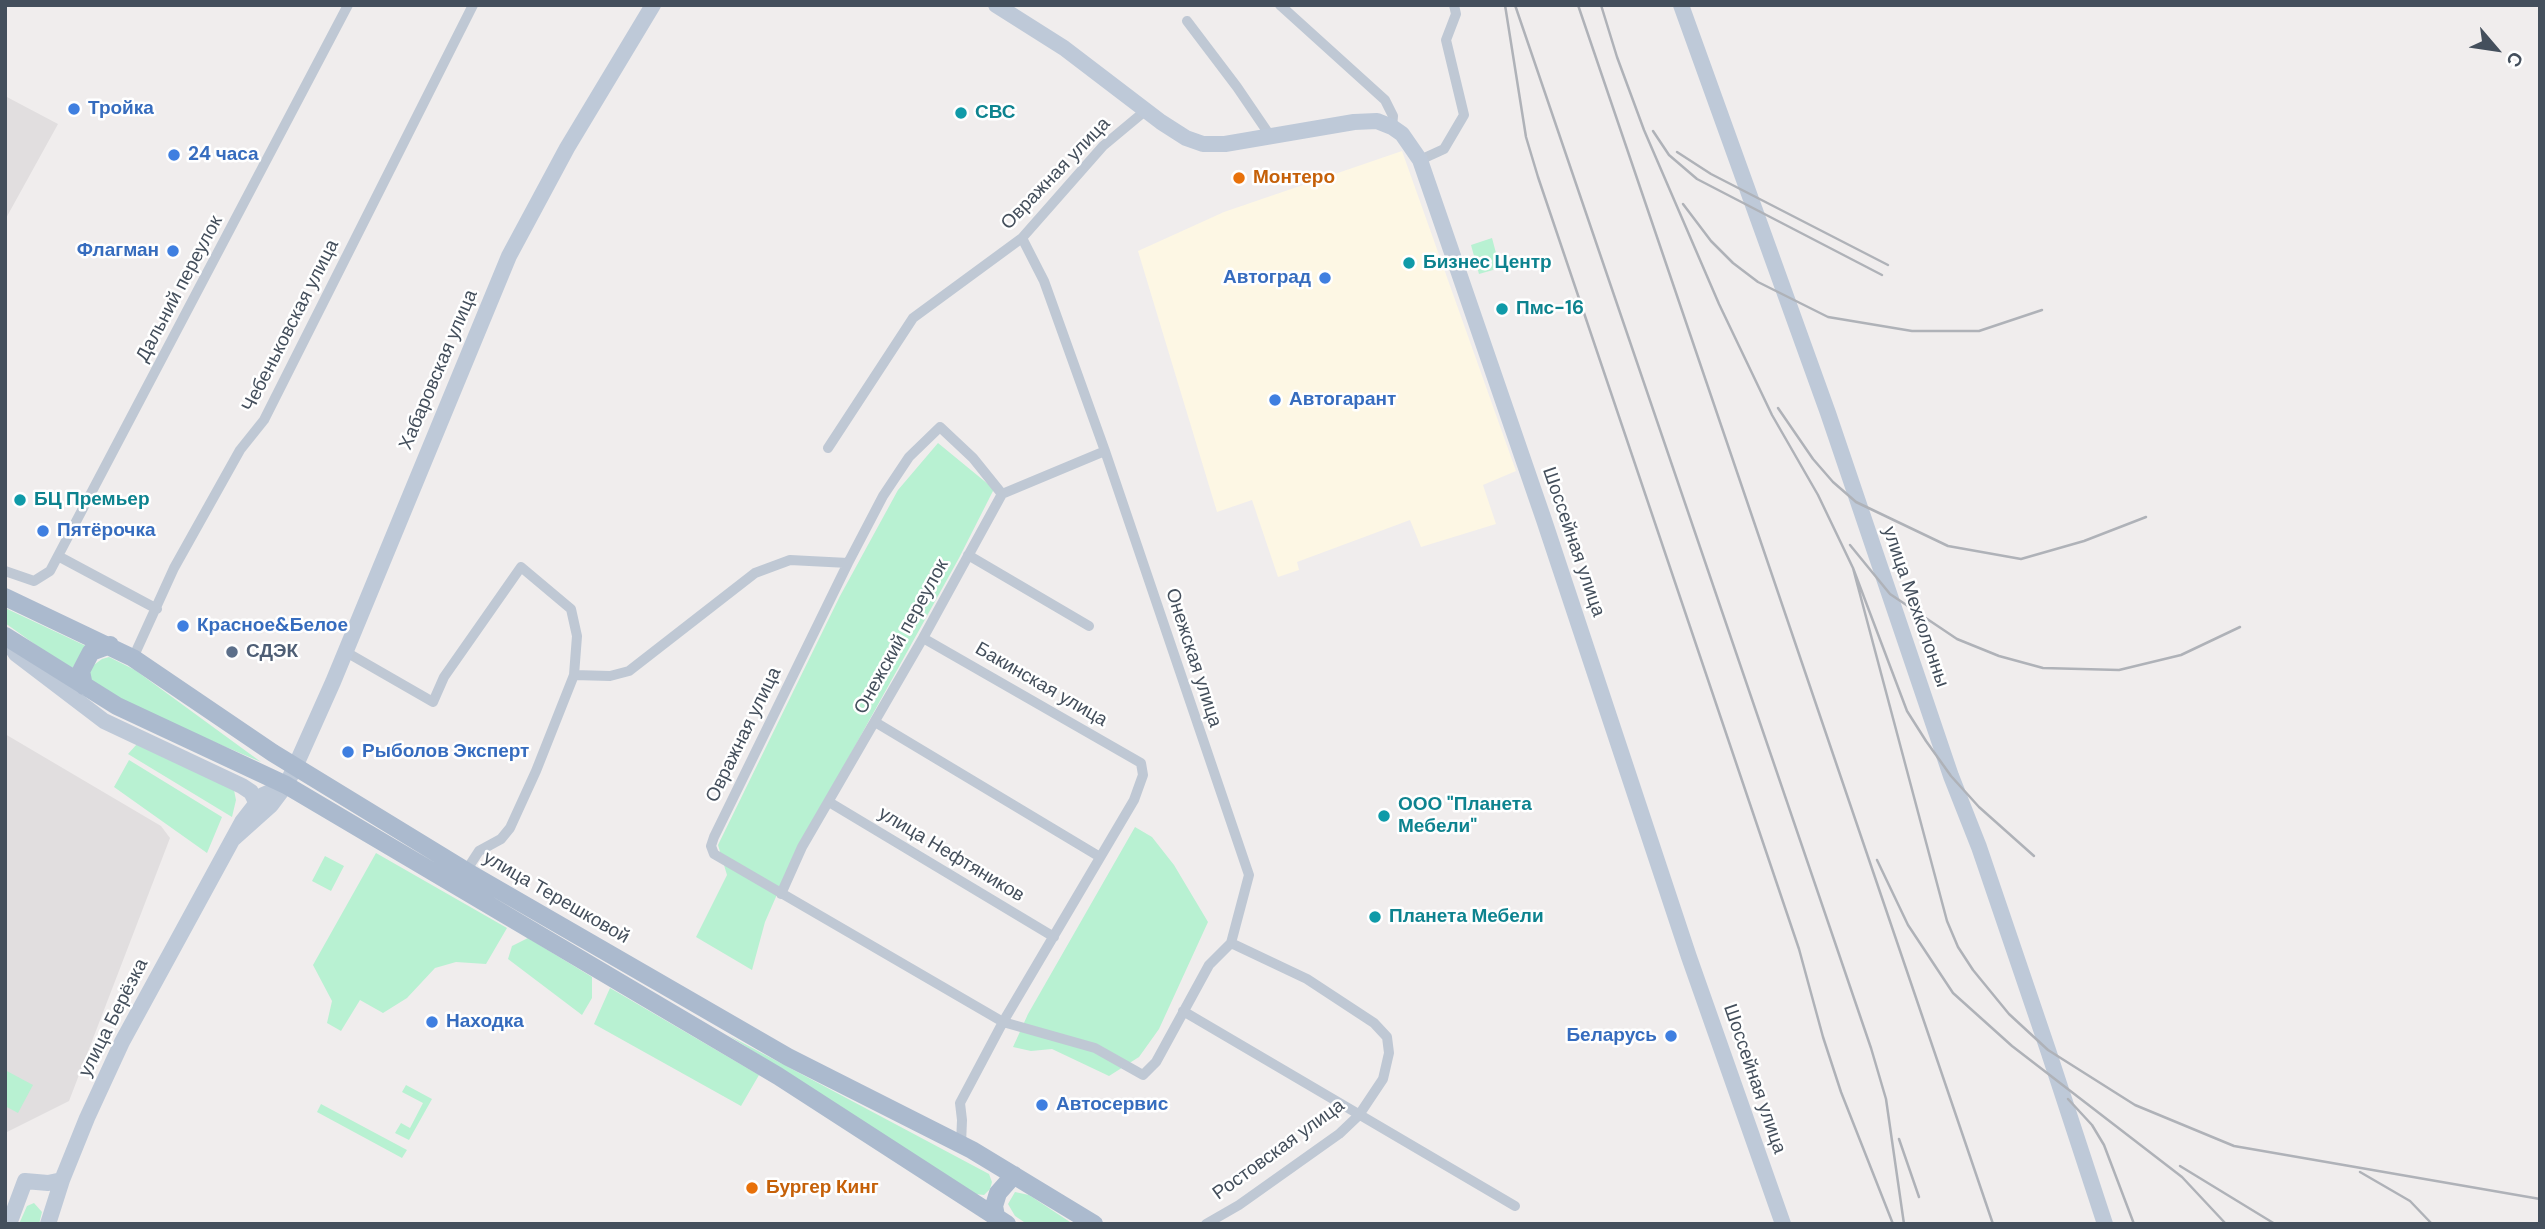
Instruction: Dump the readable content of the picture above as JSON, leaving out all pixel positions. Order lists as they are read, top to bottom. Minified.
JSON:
{"streets":{"main road":["улица Терешковой"],"street":["Овражная улица","Дальний переулок","Чебеньковская улица","Хабаровская улица","Шоссейная улица","улица Мехколонны","Онежский переулок","Онежская улица","Бакинская улица","улица Нефтяников","улица Берёзка","Ростовская улица"]},"crossings":[["Овражная улица","Онежский переулок"],["Овражная улица","Онежская улица"],["Чебеньковская улица","улица Терешковой"],["Хабаровская улица","улица Терешковой"],["Хабаровская улица","улица Берёзка"],["Онежский переулок","Бакинская улица"],["Онежский переулок","улица Нефтяников"],["Онежская улица","Ростовская улица"],["улица Терешковой","улица Берёзка"]],"places":["Тройка","СВС","24 часа","Монтеро","Флагман","Бизнес Центр","Автоград","Пмс-16","Автогарант","БЦ Премьер","Пятёрочка","Красное&Белое","СДЭК","Рыболов Эксперт","ООО \"Планета Мебели\"","Планета Мебели","Находка","Беларусь","Автосервис","Бургер Кинг"],"north":"bottom right"}
